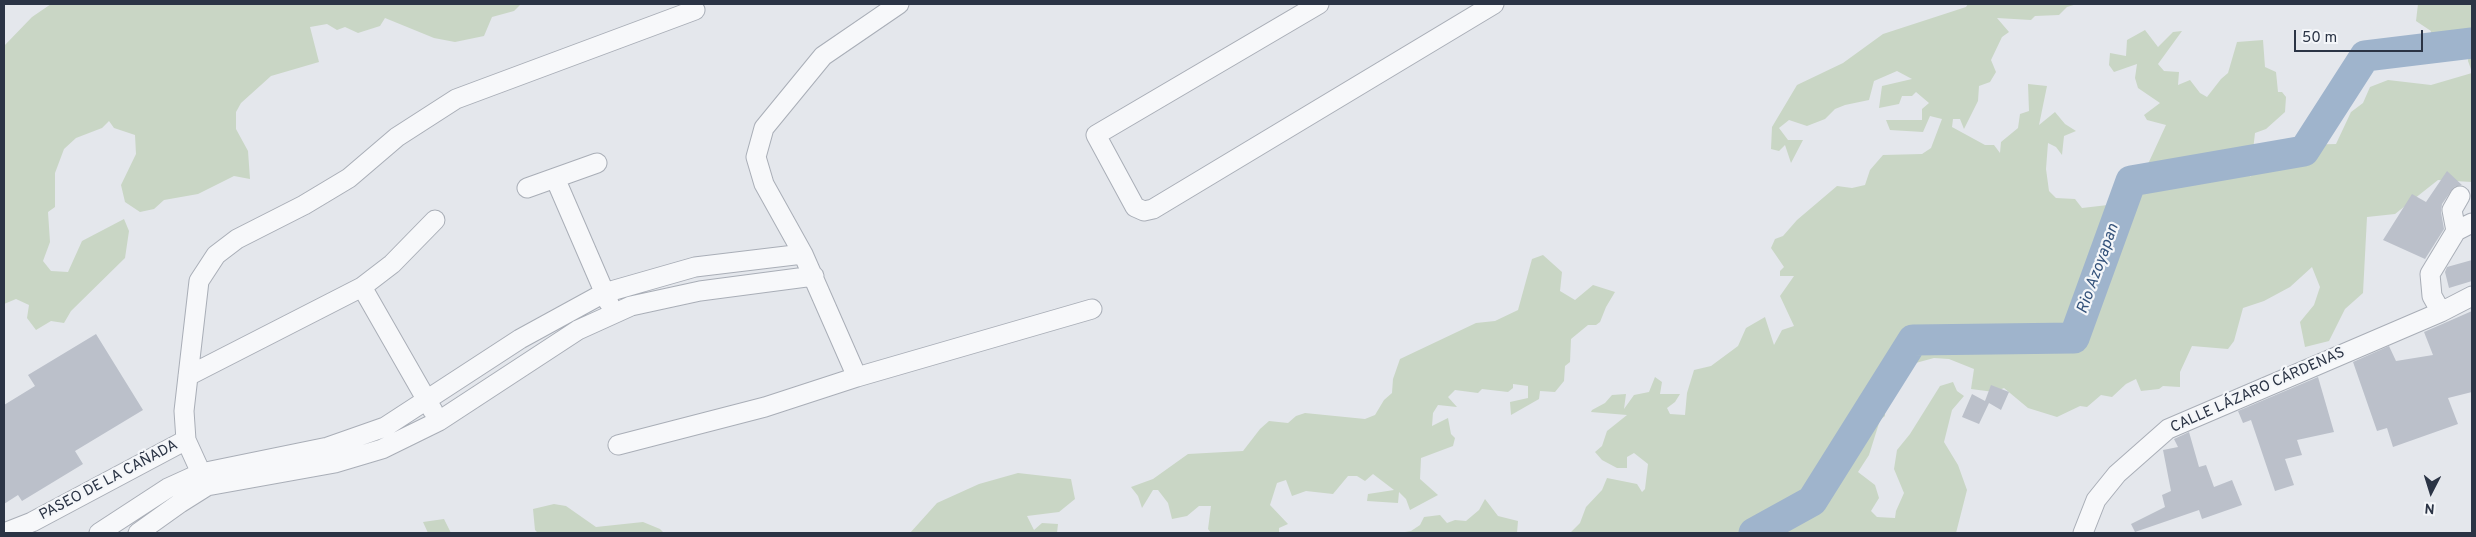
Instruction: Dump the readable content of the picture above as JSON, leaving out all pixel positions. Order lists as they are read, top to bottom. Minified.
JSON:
{"streets":{"street":["CALLE LÁZARO CÁRDENAS","PASEO DE LA CAÑADA"]},"water":["Rio Azoyapan"],"scale_bar":"50 m","north":"bottom"}
